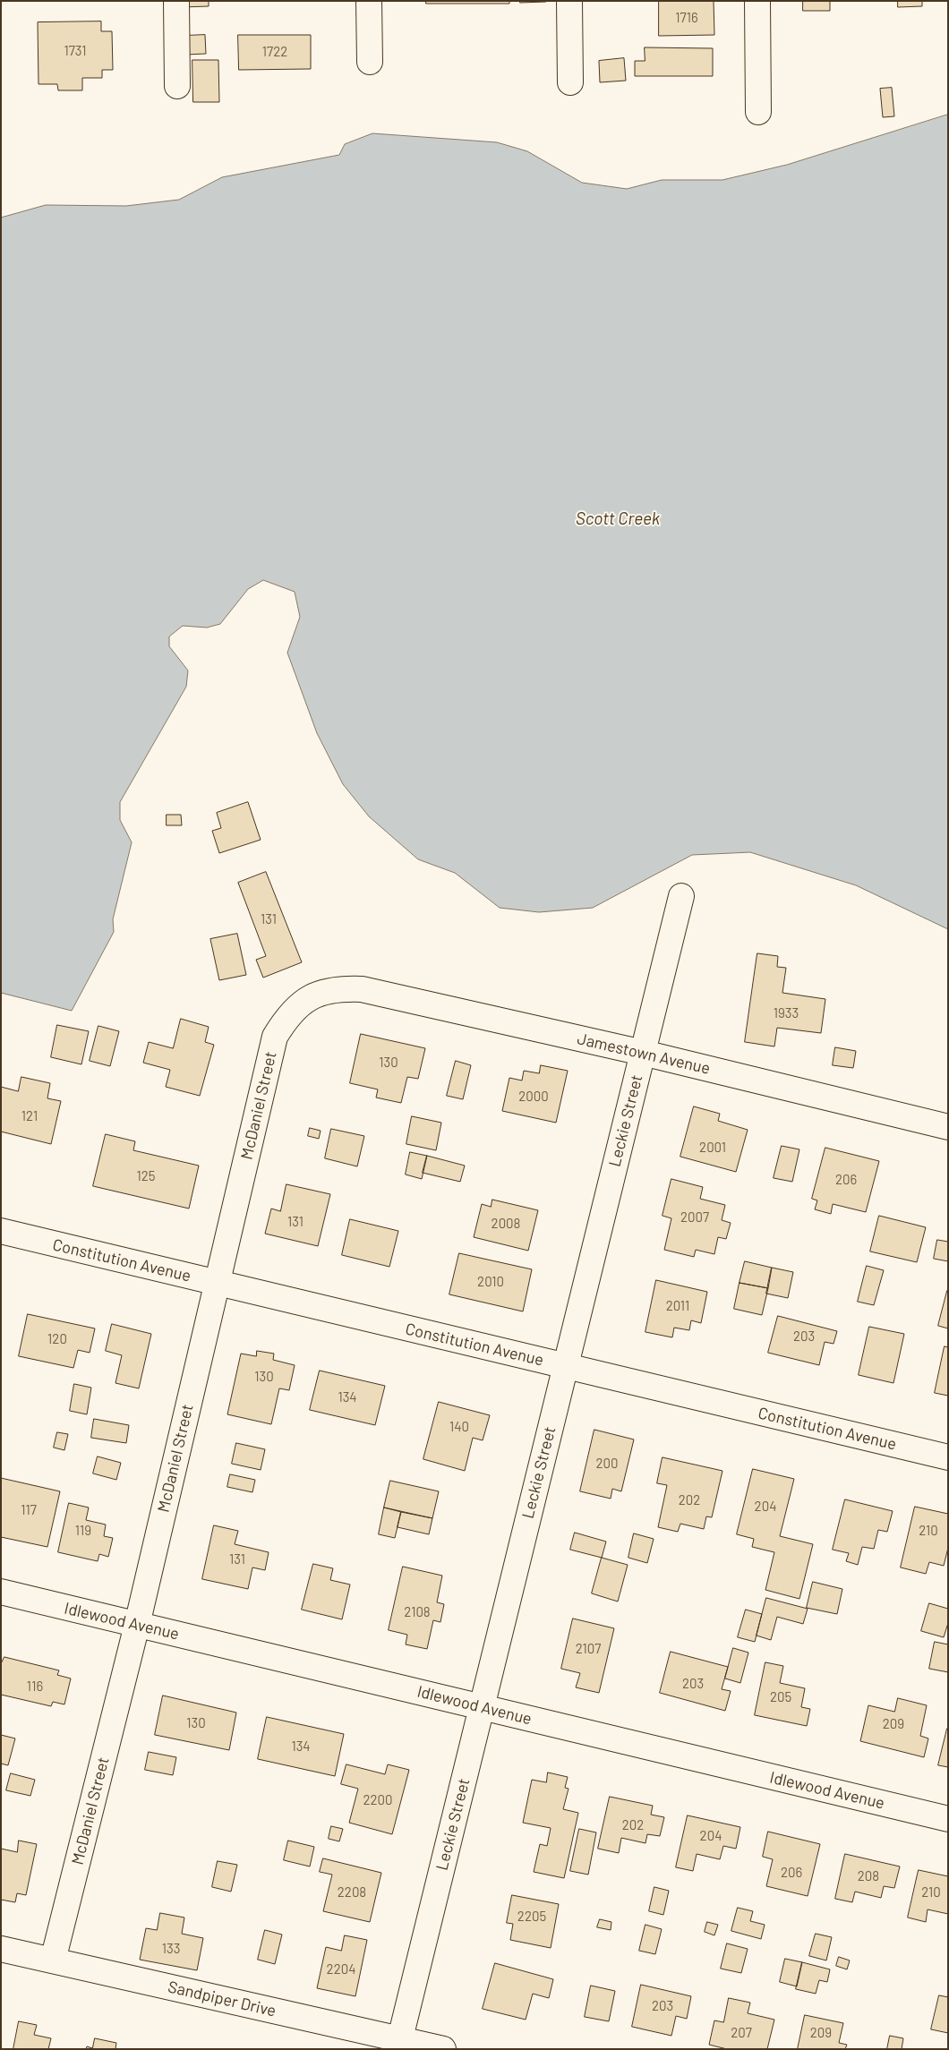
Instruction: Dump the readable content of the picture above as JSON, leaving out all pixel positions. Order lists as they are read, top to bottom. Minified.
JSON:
{"streets":{"street":["Jamestown Avenue","McDaniel Street","Leckie Street","Constitution Avenue","Idlewood Avenue","Sandpiper Drive"]},"crossings":[["Jamestown Avenue","McDaniel Street"],["Jamestown Avenue","Leckie Street"],["McDaniel Street","Constitution Avenue"],["McDaniel Street","Idlewood Avenue"],["McDaniel Street","Sandpiper Drive"],["Leckie Street","Constitution Avenue"],["Leckie Street","Idlewood Avenue"],["Leckie Street","Sandpiper Drive"]],"water":["Scott Creek"],"house_numbers":["1716","1731","1722","131","1933","130","2000","121","2001","125","206","2007","131","2008","2010","2011","203","120","130","134","140","200","202","204","117","119","210","131","2108","2107","203","116","205","130","209","134","2200","202","204","206","208","2208","210","2205","133","2204","203","207","209"]}
